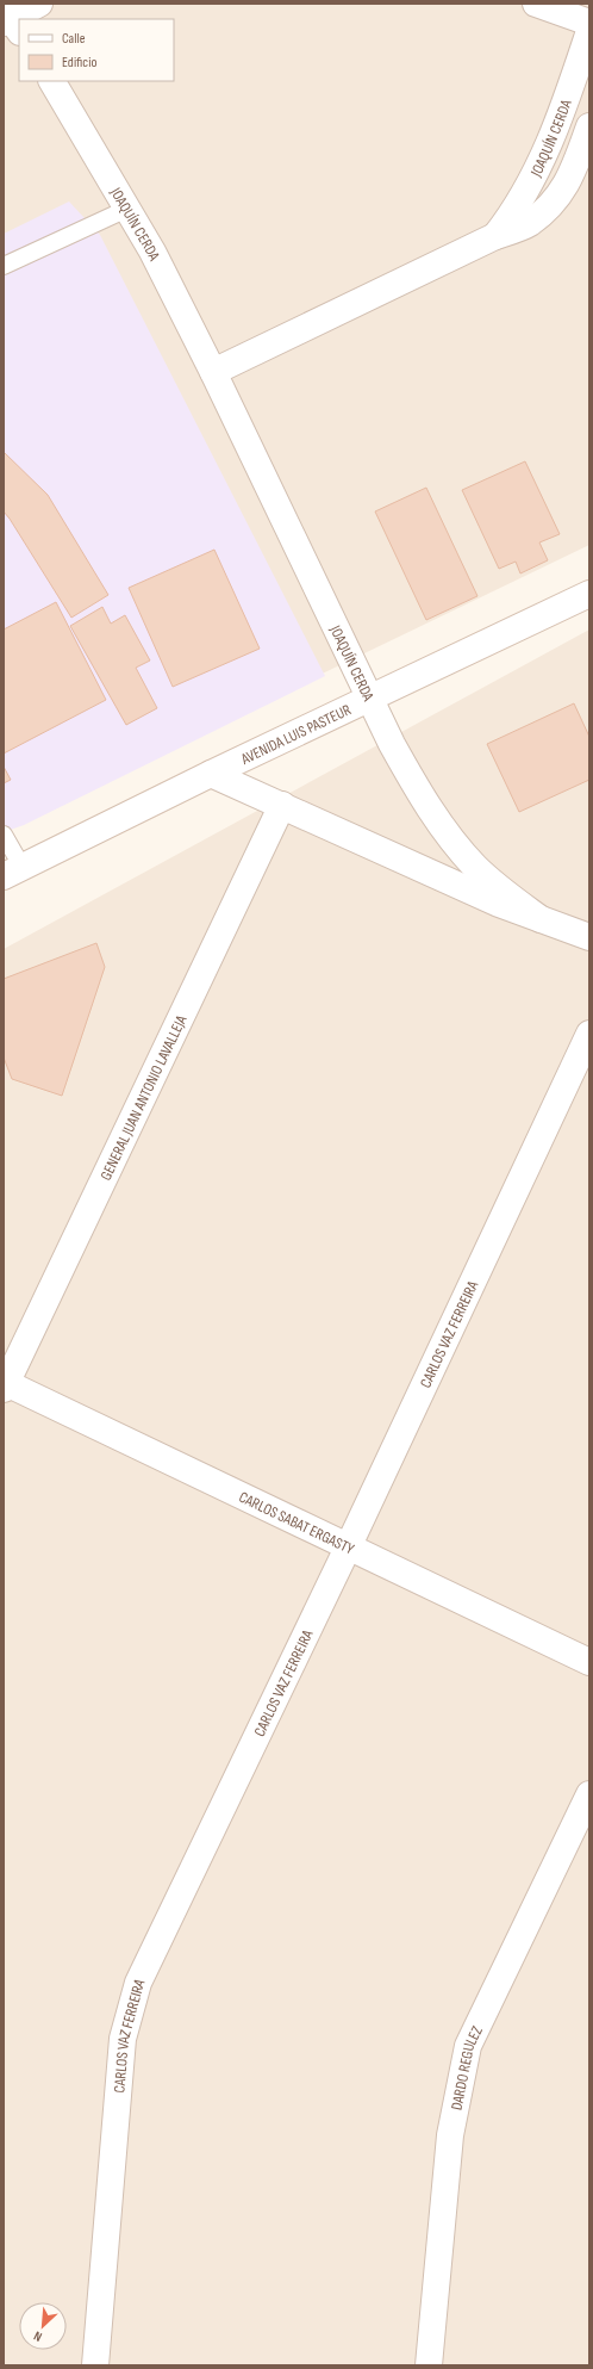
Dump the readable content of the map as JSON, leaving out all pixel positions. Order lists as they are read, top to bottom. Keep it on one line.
{"streets":{"street":["JOAQUÍN CERDA","AVENIDA LUIS PASTEUR","GENERAL JUAN ANTONIO LAVALLEJA","CARLOS VAZ FERREIRA","CARLOS SABAT ERGASTY","DARDO REGULEZ"]},"crossings":[["JOAQUÍN CERDA","AVENIDA LUIS PASTEUR"],["JOAQUÍN CERDA","GENERAL JUAN ANTONIO LAVALLEJA"],["GENERAL JUAN ANTONIO LAVALLEJA","CARLOS SABAT ERGASTY"],["CARLOS VAZ FERREIRA","CARLOS SABAT ERGASTY"]],"legend":["Calle","Edificio"],"north":"bottom left"}
